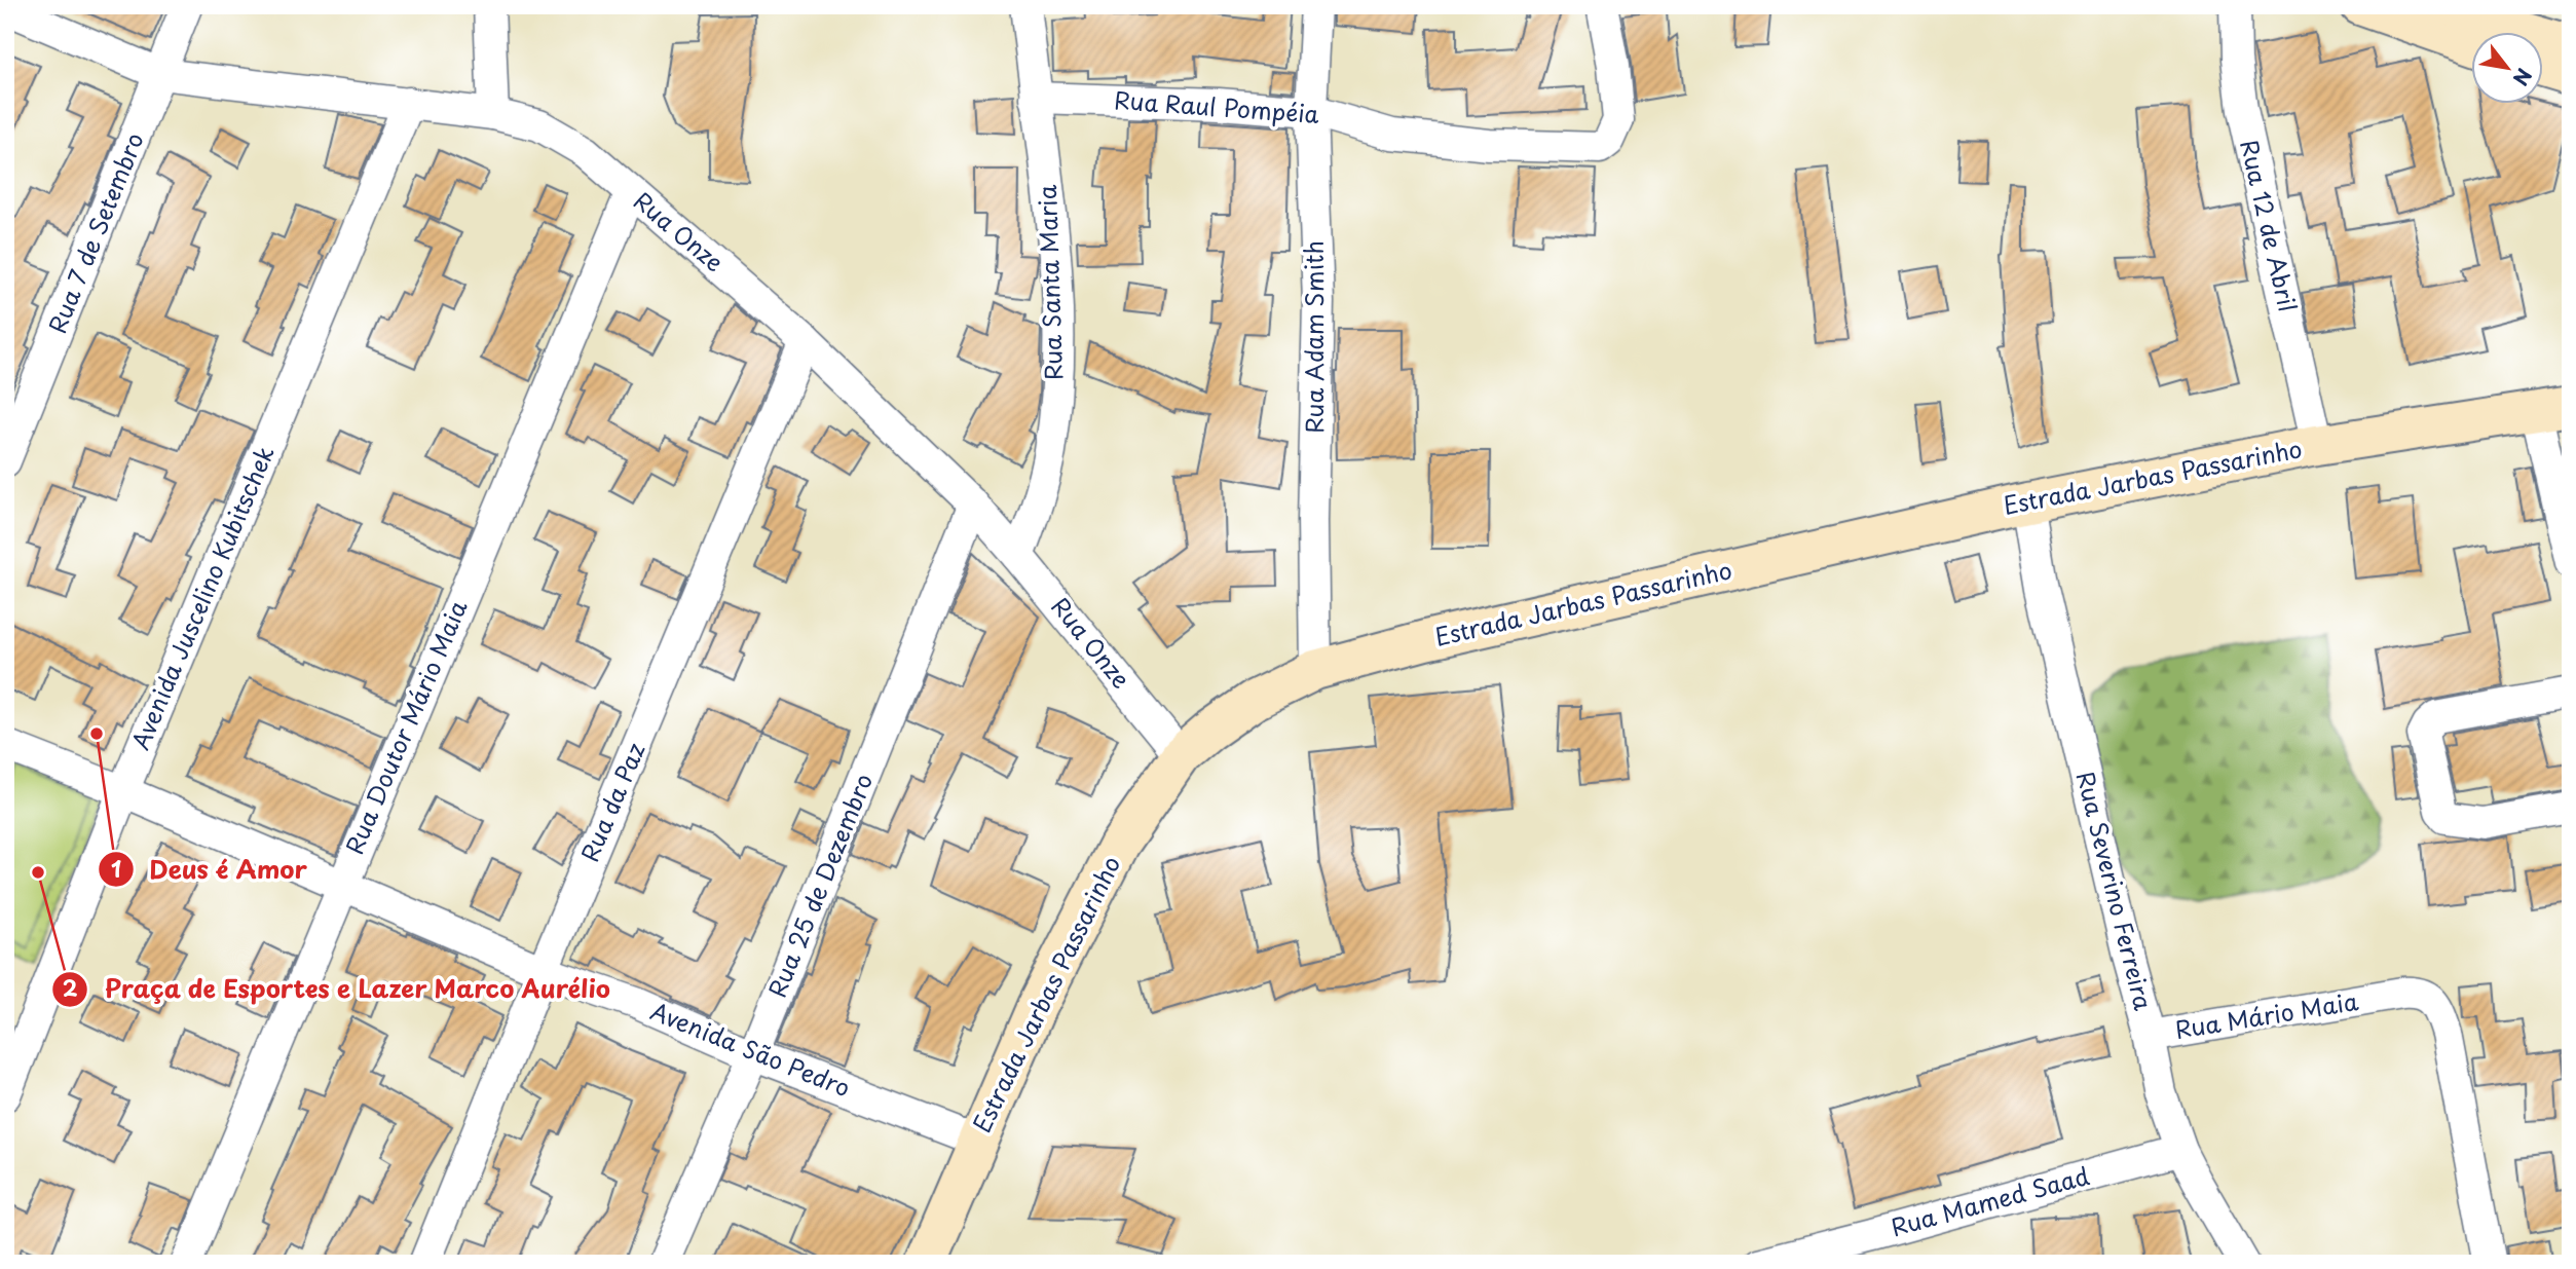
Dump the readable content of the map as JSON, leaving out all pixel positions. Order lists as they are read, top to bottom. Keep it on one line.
{"streets":{"street":["Rua Raul Pompéia","Rua 12 de Abril","Rua Onze","Rua 7 de Setembro","Rua Santa Maria","Rua Adam Smith","Estrada Jarbas Passarinho","Avenida Juscelino Kubitschek","Rua Doutor Mário Maia","Rua da Paz","Rua 25 de Dezembro","Rua Severino Ferreira","Rua Mário Maia","Avenida São Pedro","Rua Mamed Saad"]},"crossings":[["Rua Raul Pompéia","Rua Santa Maria"],["Rua Raul Pompéia","Rua Adam Smith"],["Rua 12 de Abril","Estrada Jarbas Passarinho"],["Rua Onze","Rua 7 de Setembro"],["Rua Onze","Rua Santa Maria"],["Rua Onze","Estrada Jarbas Passarinho"],["Rua Onze","Avenida Juscelino Kubitschek"],["Rua Onze","Rua Doutor Mário Maia"],["Rua Onze","Rua da Paz"],["Rua Onze","Rua 25 de Dezembro"],["Rua Adam Smith","Estrada Jarbas Passarinho"],["Estrada Jarbas Passarinho","Rua Severino Ferreira"],["Estrada Jarbas Passarinho","Avenida São Pedro"],["Avenida Juscelino Kubitschek","Avenida São Pedro"],["Rua Doutor Mário Maia","Avenida São Pedro"],["Rua da Paz","Avenida São Pedro"],["Rua 25 de Dezembro","Avenida São Pedro"],["Rua Severino Ferreira","Rua Mário Maia"],["Rua Severino Ferreira","Rua Mamed Saad"]],"places":["Deus é Amor","Praça de Esportes e Lazer Marco Aurélio"],"north":"bottom right"}
